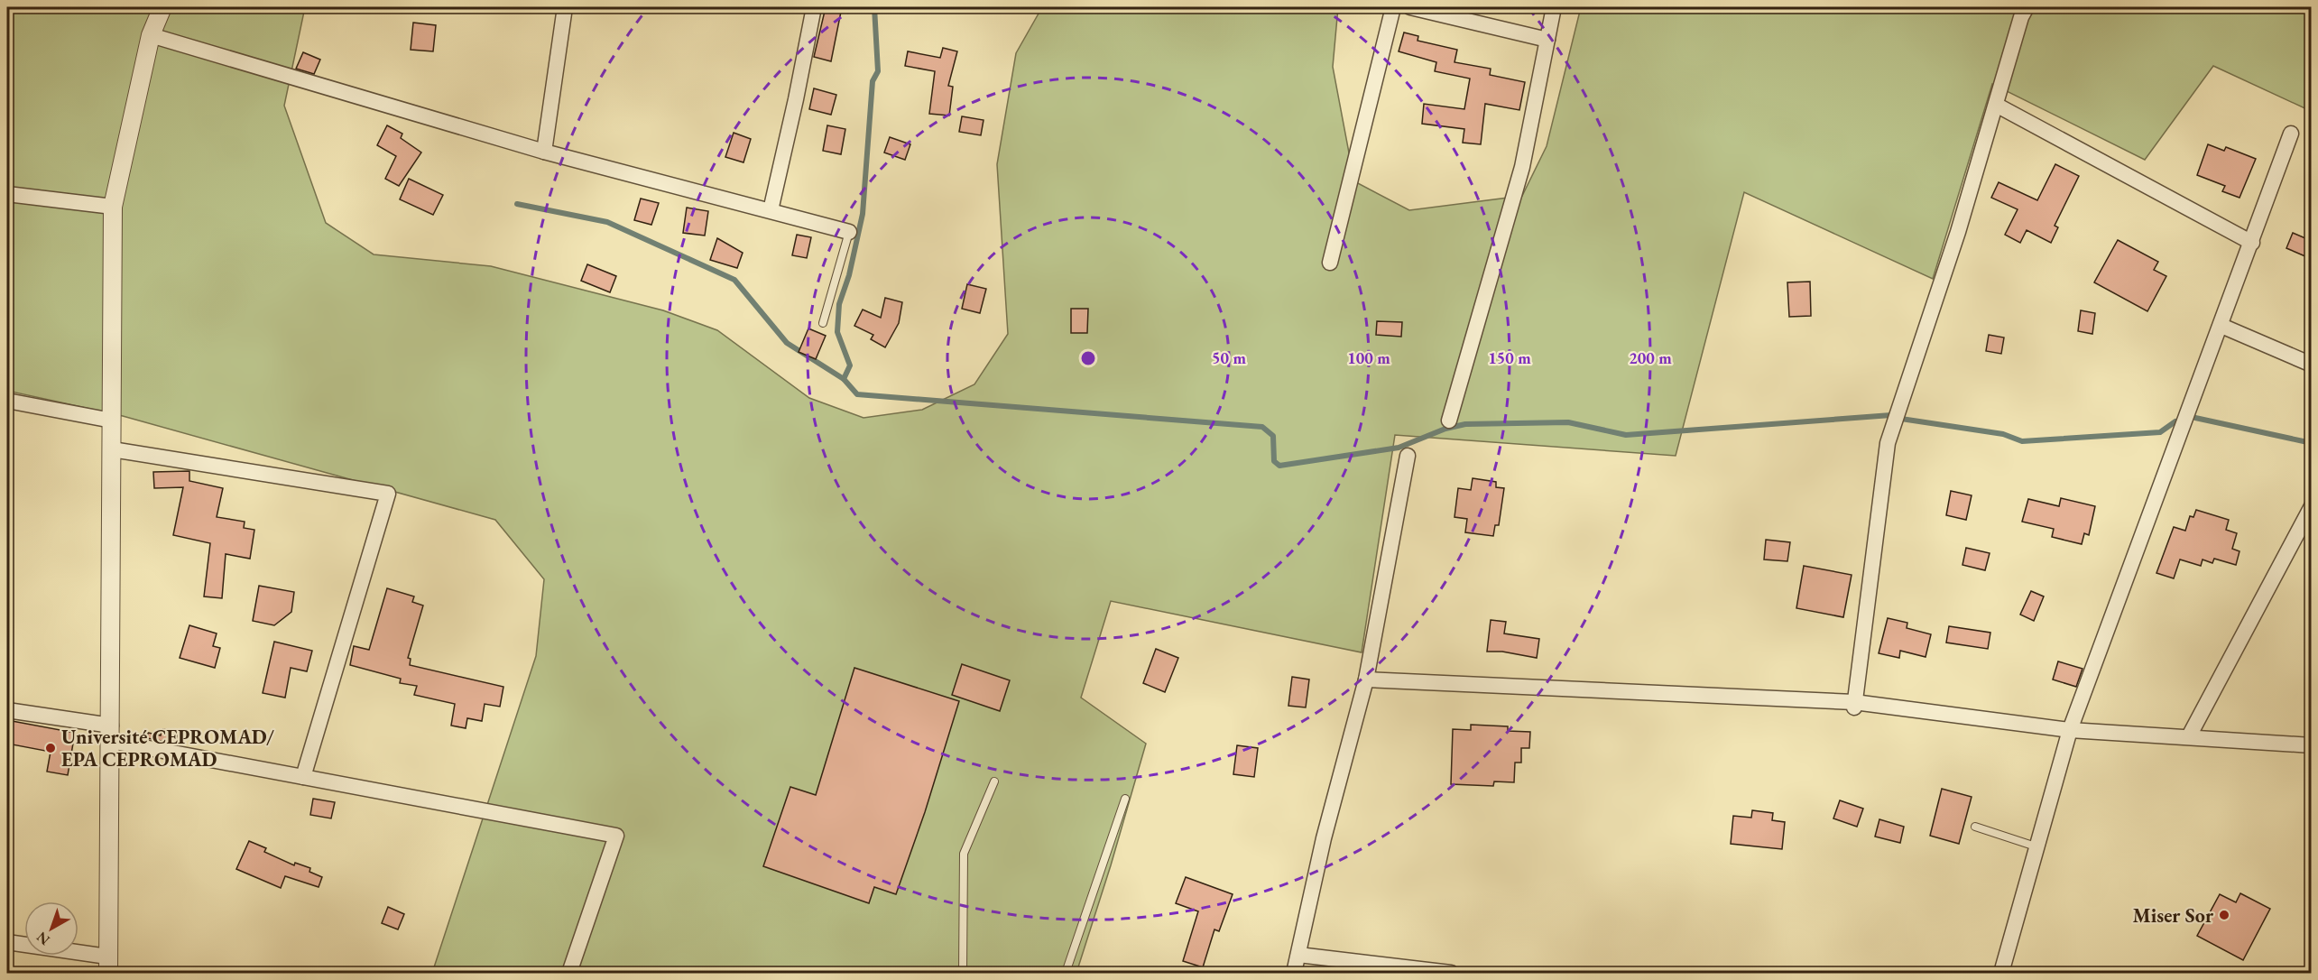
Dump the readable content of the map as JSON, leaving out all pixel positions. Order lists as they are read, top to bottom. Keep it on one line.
{"places":["Université CEPROMAD/ EPA CEPROMAD","Miser Sor"],"north":"bottom left","rings":["50 m","100 m","150 m","200 m"]}
